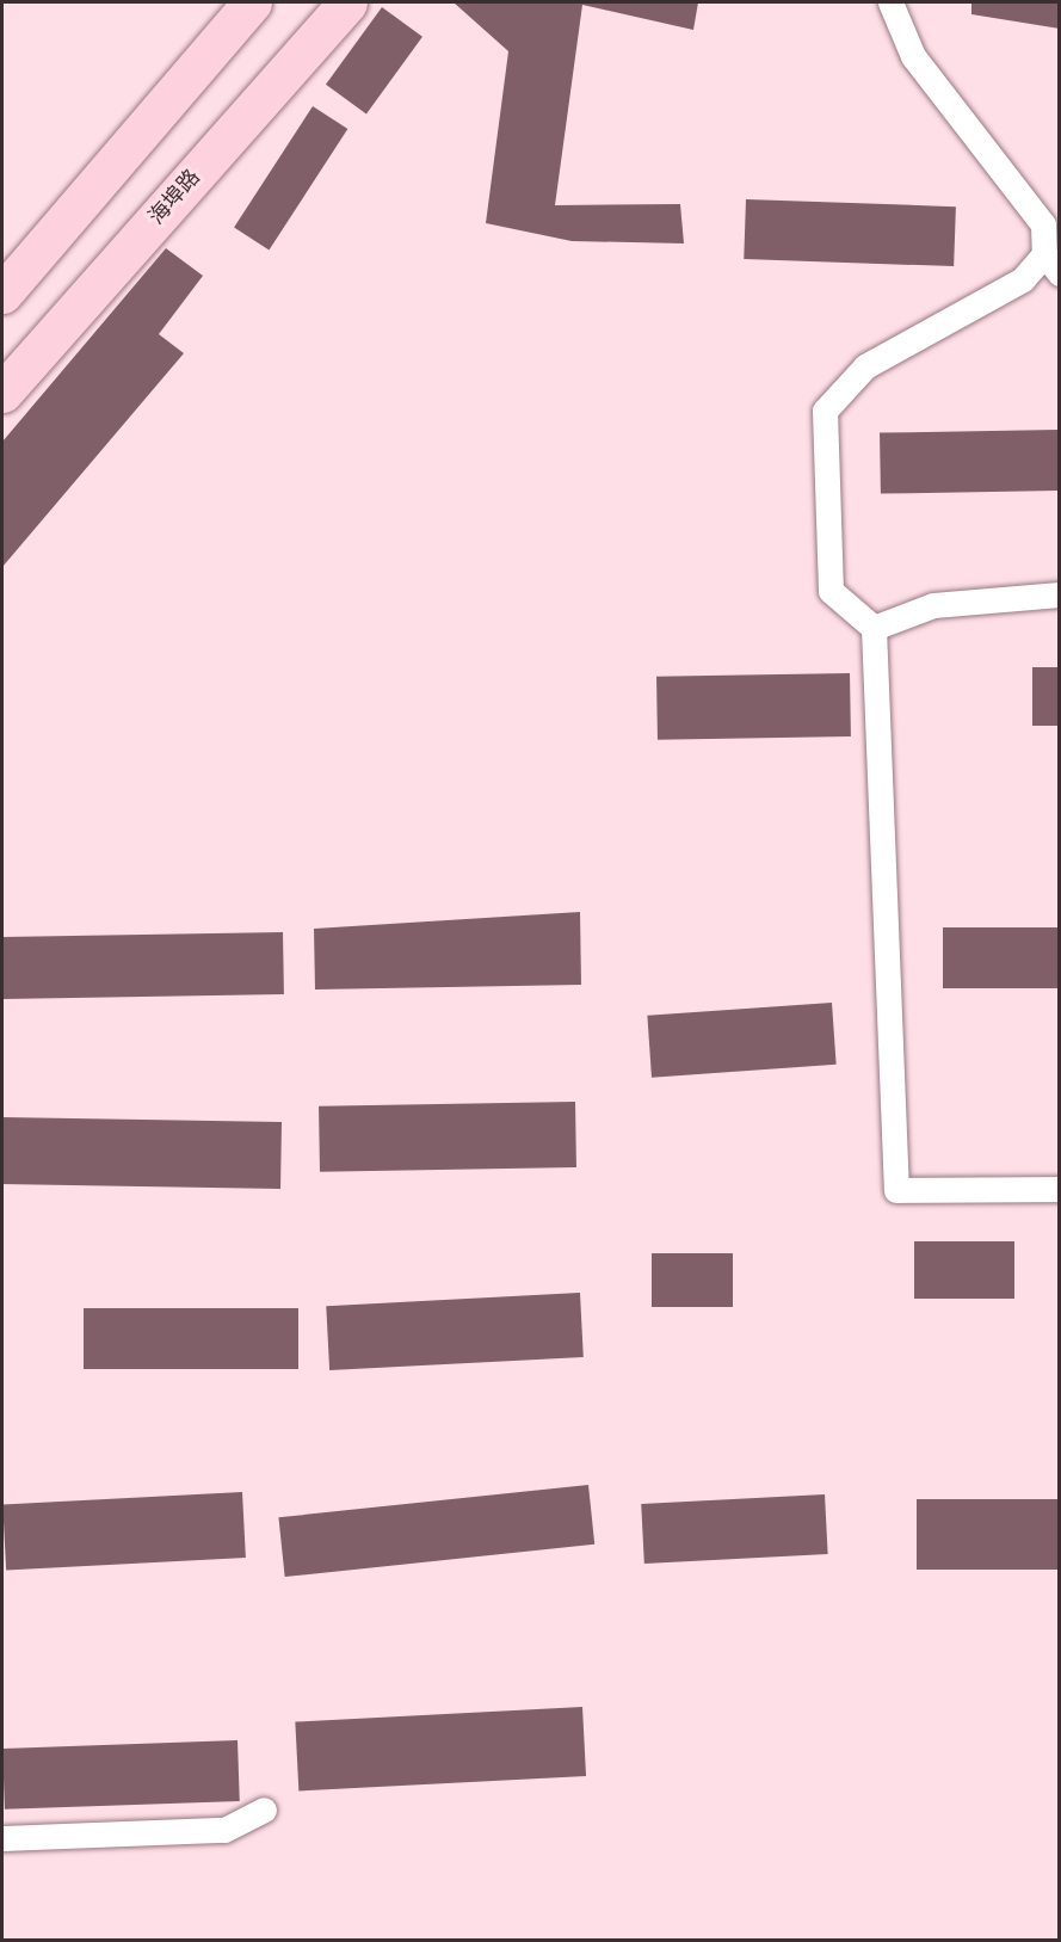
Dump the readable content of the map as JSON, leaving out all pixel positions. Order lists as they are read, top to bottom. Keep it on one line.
{"streets":{"main road":["海埠路"]}}
